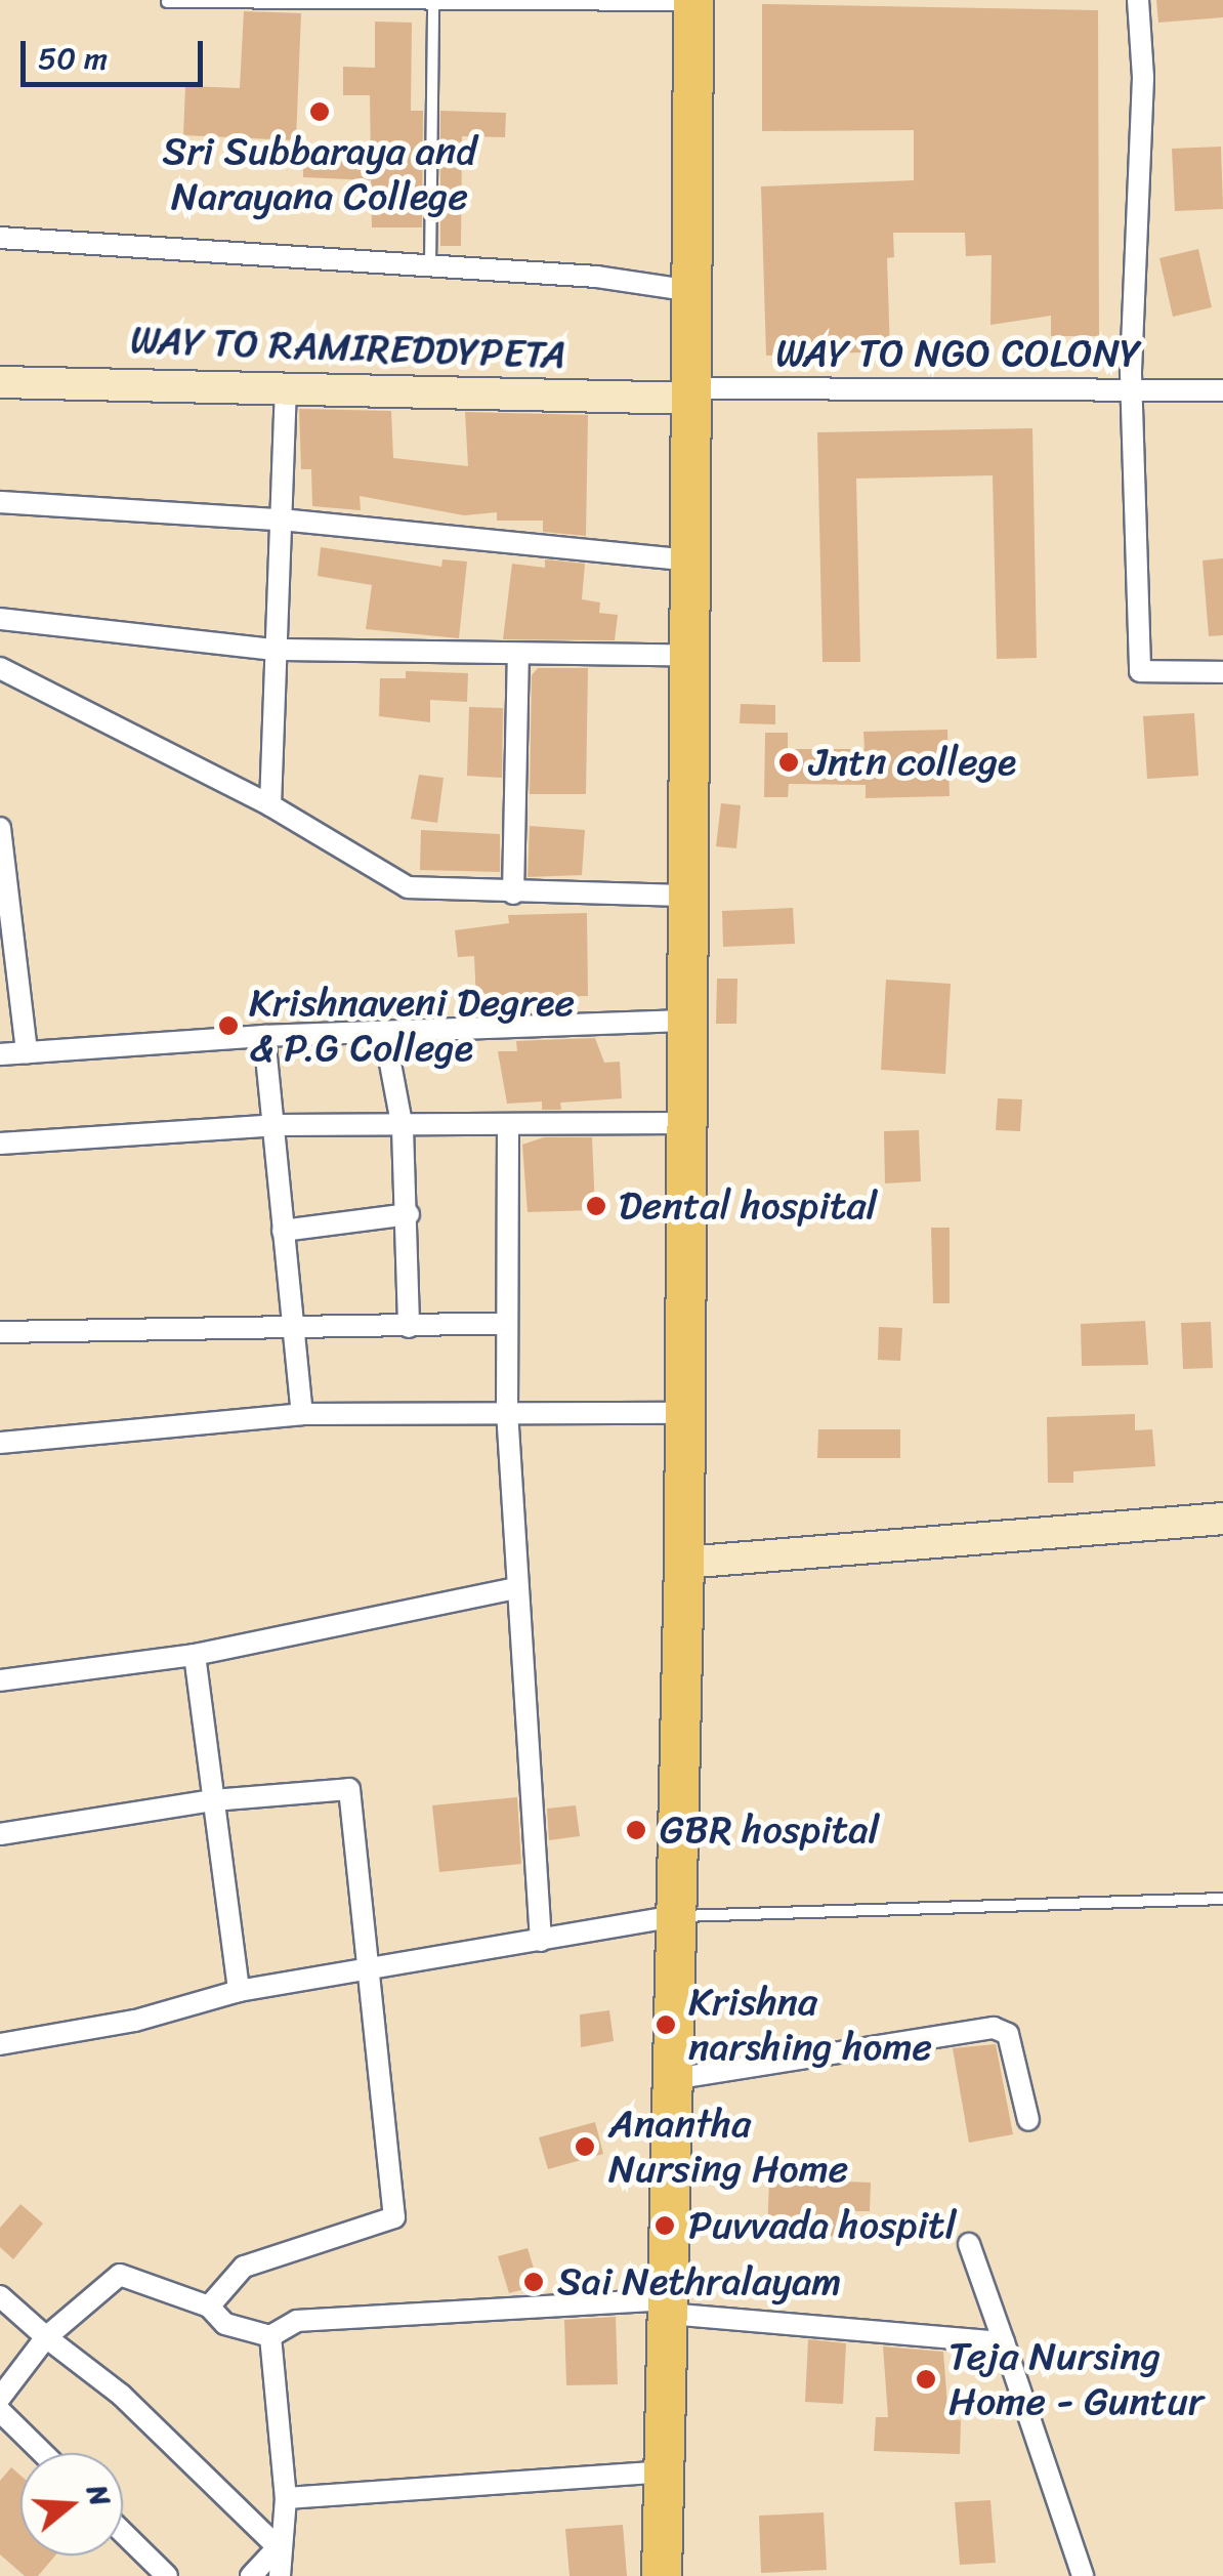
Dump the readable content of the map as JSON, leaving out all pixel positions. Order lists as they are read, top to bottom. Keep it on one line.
{"streets":{"street":["WAY TO RAMIREDDYPETA","WAY TO NGO COLONY"]},"crossings":[["WAY TO RAMIREDDYPETA","WAY TO NGO COLONY"]],"places":["Sri Subbaraya and Narayana College","Jntn college","Krishnaveni Degree & P.G College","Dental hospital","GBR hospital","Krishna narshing home","Anantha Nursing Home","Puvvada hospitl","Sai Nethralayam","Teja Nursing Home - Guntur"],"scale_bar":"50 m","north":"right"}
